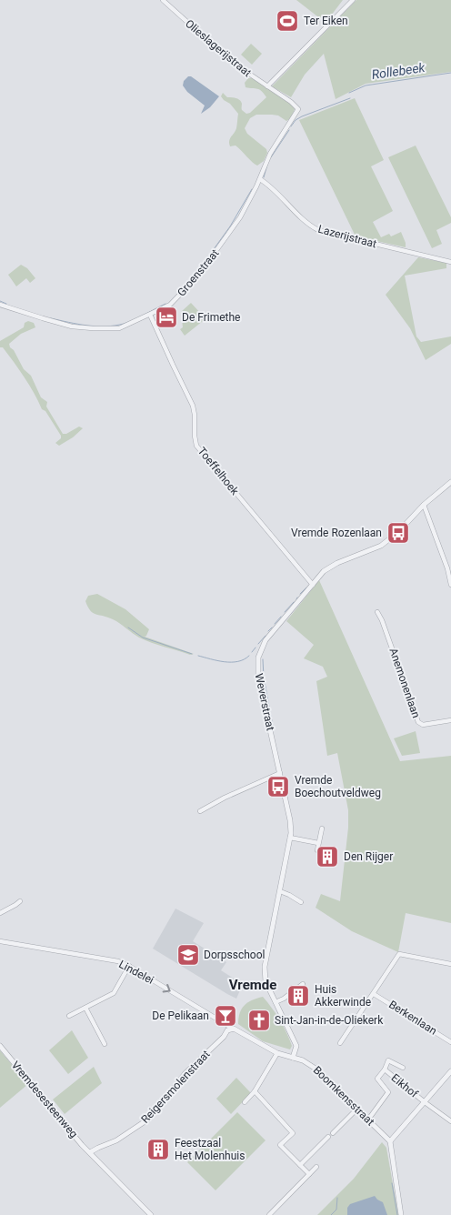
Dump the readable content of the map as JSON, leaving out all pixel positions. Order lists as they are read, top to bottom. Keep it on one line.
{"streets":{"street":["Olieslagerijstraat","Lazerijstraat","Groenstraat","Toeffelhoek","Anemonenlaan","Weverstraat","Lindelei","Berkenlaan","Eikhof","Reigersmolenstraat","Boomkensstraat","Vremdesesteenweg"]},"crossings":[["Olieslagerijstraat","Groenstraat"],["Lazerijstraat","Groenstraat"],["Groenstraat","Toeffelhoek"],["Toeffelhoek","Weverstraat"],["Lindelei","Reigersmolenstraat"],["Lindelei","Boomkensstraat"],["Eikhof","Boomkensstraat"],["Reigersmolenstraat","Boomkensstraat"],["Reigersmolenstraat","Vremdesesteenweg"]],"one_way":["Lindelei"],"districts":["Vremde"],"water":["Rollebeek"],"places":{"sports":["Ter Eiken"],"hotel":["De Frimethe"],"bus stop":["Vremde Rozenlaan","Vremde Boechoutveldweg"],"building":["Den Rijger","Huis Akkerwinde","Feestzaal Het Molenhuis"],"school or university":["Dorpsschool"],"bar":["De Pelikaan"],"church":["Sint-Jan-in-de-Oliekerk"]}}
